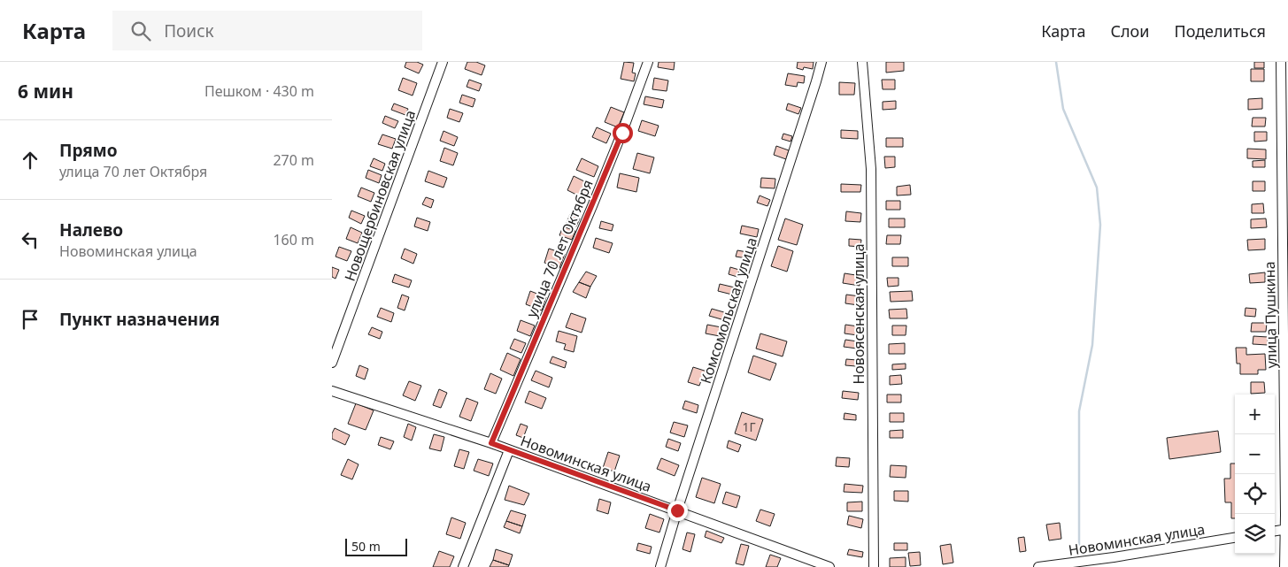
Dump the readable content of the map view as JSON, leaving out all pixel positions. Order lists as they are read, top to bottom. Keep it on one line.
{"streets":{"street":["Новощербиновская улица","улица 70 лет Октября","Комсомольская улица","Новоясенская улица","улица Пушкина","Новоминская улица"]},"crossings":[["улица 70 лет Октября","Новоминская улица"],["Комсомольская улица","Новоминская улица"]],"house_numbers":["1Г"],"scale_bar":"50 m","page":{"header":"Карта","search":"Поиск","nav":["Карта","Слои","Поделиться"],"heading":["6 мин","Пешком · 430 m"],"list":[["Прямо","улица 70 лет Октября","270 m"],["Налево","Новоминская улица","160 m"],"Пункт назначения"],"map_buttons":["+","−"],"scale":"50 m"}}
